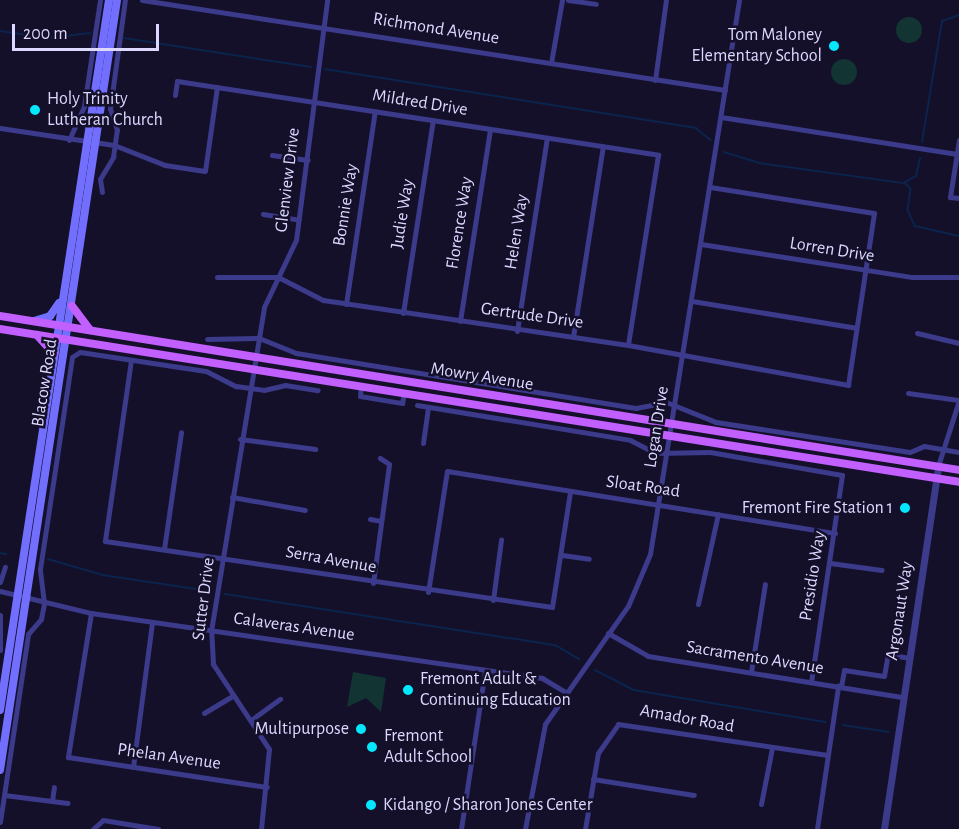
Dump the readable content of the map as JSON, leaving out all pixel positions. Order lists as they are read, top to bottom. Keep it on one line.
{"streets":{"main road":["Mowry Avenue","Blacow Road"],"street":["Richmond Avenue","Mildred Drive","Glenview Drive","Bonnie Way","Judie Way","Florence Way","Helen Way","Lorren Drive","Gertrude Drive","Logan Drive","Sloat Road","Serra Avenue","Presidio Way","Sutter Drive","Argonaut Way","Calaveras Avenue","Sacramento Avenue","Amador Road","Phelan Avenue"]},"crossings":[["Richmond Avenue","Glenview Drive"],["Richmond Avenue","Logan Drive"],["Mildred Drive","Glenview Drive"],["Mildred Drive","Bonnie Way"],["Mildred Drive","Judie Way"],["Mildred Drive","Florence Way"],["Mildred Drive","Helen Way"],["Mildred Drive","Gertrude Drive"],["Glenview Drive","Gertrude Drive"],["Glenview Drive","Mowry Avenue"],["Glenview Drive","Sutter Drive"],["Bonnie Way","Gertrude Drive"],["Judie Way","Gertrude Drive"],["Florence Way","Gertrude Drive"],["Helen Way","Gertrude Drive"],["Lorren Drive","Logan Drive"],["Gertrude Drive","Logan Drive"],["Mowry Avenue","Blacow Road"],["Mowry Avenue","Logan Drive"],["Mowry Avenue","Presidio Way"],["Mowry Avenue","Sutter Drive"],["Mowry Avenue","Argonaut Way"],["Blacow Road","Serra Avenue"],["Blacow Road","Calaveras Avenue"],["Logan Drive","Sloat Road"],["Logan Drive","Calaveras Avenue"],["Logan Drive","Sacramento Avenue"],["Sloat Road","Serra Avenue"],["Sloat Road","Presidio Way"],["Serra Avenue","Sutter Drive"],["Presidio Way","Sacramento Avenue"],["Sutter Drive","Calaveras Avenue"],["Sutter Drive","Phelan Avenue"],["Argonaut Way","Sacramento Avenue"],["Calaveras Avenue","Phelan Avenue"]],"places":["Tom Maloney Elementary School","Holy Trinity Lutheran Church","Fremont Fire Station 1","Fremont Adult & Continuing Education","Multipurpose","Fremont Adult School","Kidango / Sharon Jones Center"],"scale_bar":"200 m"}
